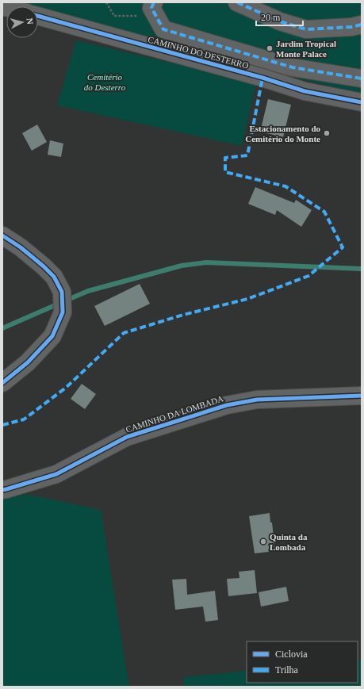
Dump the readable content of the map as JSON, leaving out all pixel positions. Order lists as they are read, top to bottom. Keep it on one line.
{"streets":{"street":["CAMINHO DO DESTERRO","CAMINHO DA LOMBADA"]},"parks":["Cemitério do Desterro"],"places":["Jardim Tropical Monte Palace","Estacionamento do Cemitério do Monte","Quinta da Lombada"],"legend":["Ciclovia","Trilha"],"scale_bar":"20 m","north":"right"}
